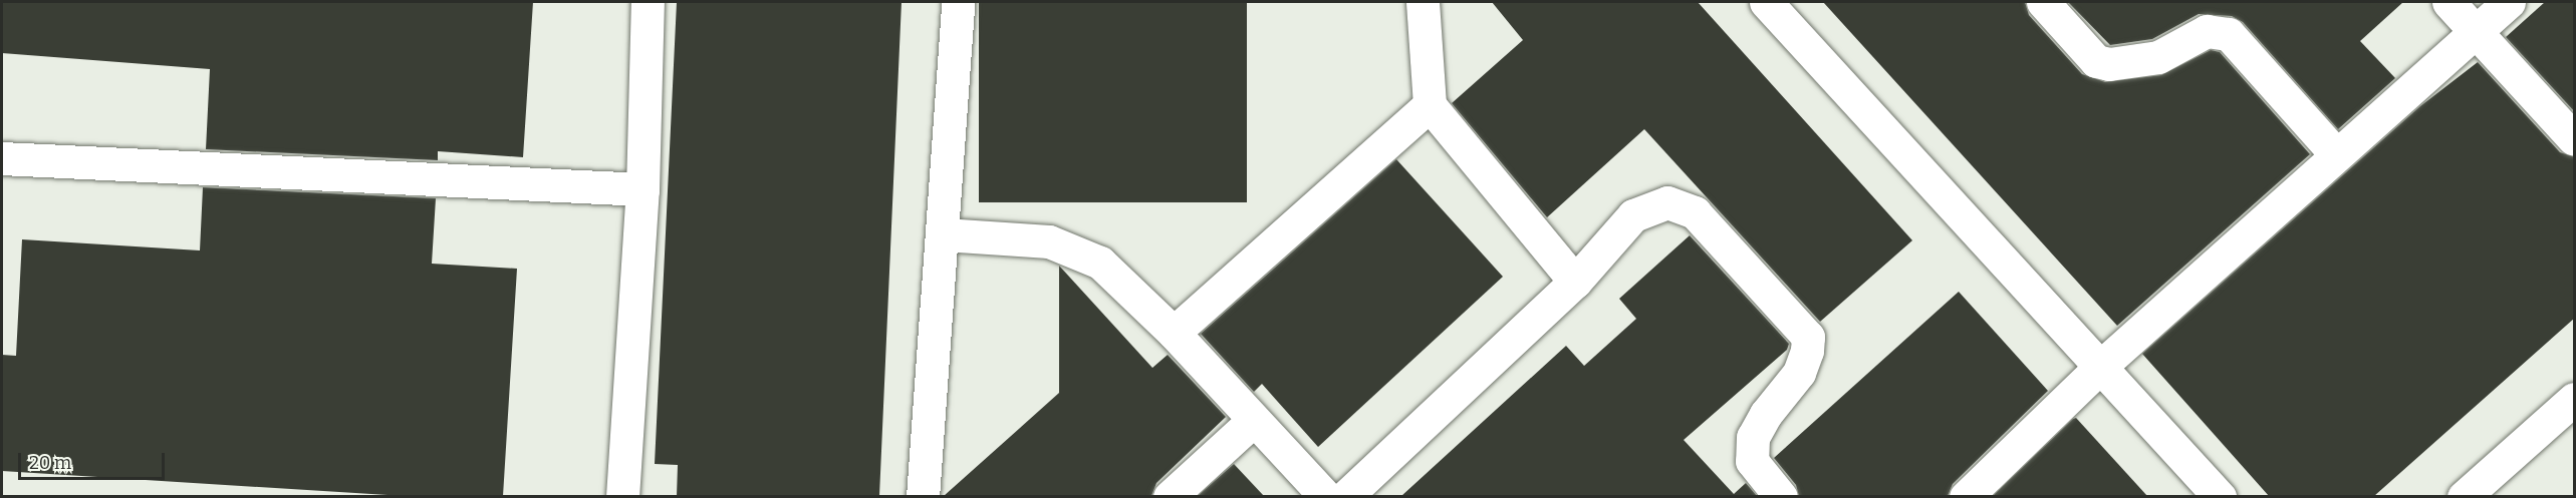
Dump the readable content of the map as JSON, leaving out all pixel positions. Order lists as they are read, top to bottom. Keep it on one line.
{"scale_bar":"20 m"}
